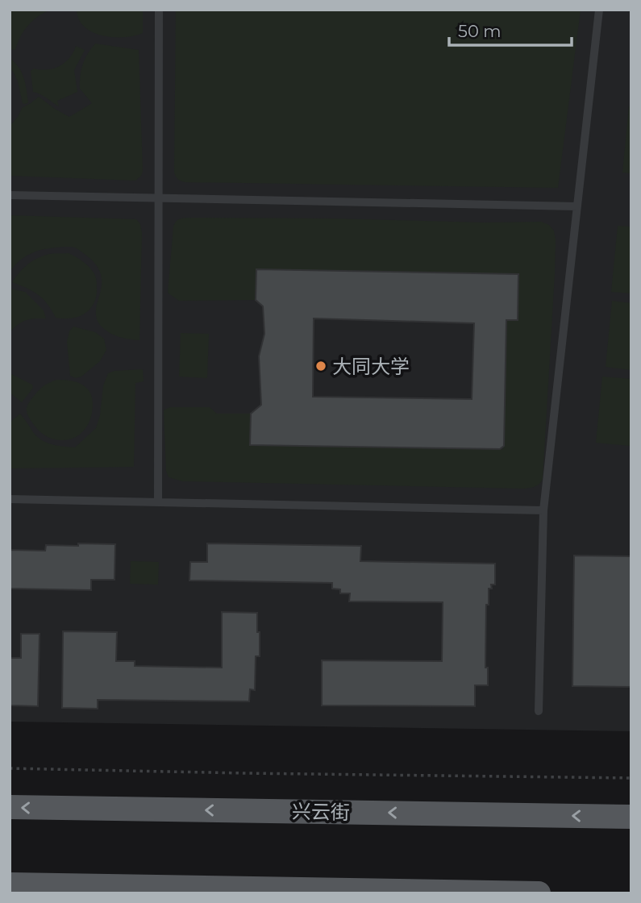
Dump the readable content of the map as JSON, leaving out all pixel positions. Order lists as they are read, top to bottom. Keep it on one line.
{"streets":{"main road":["兴云街"]},"places":["大同大学"],"scale_bar":"50 m"}
